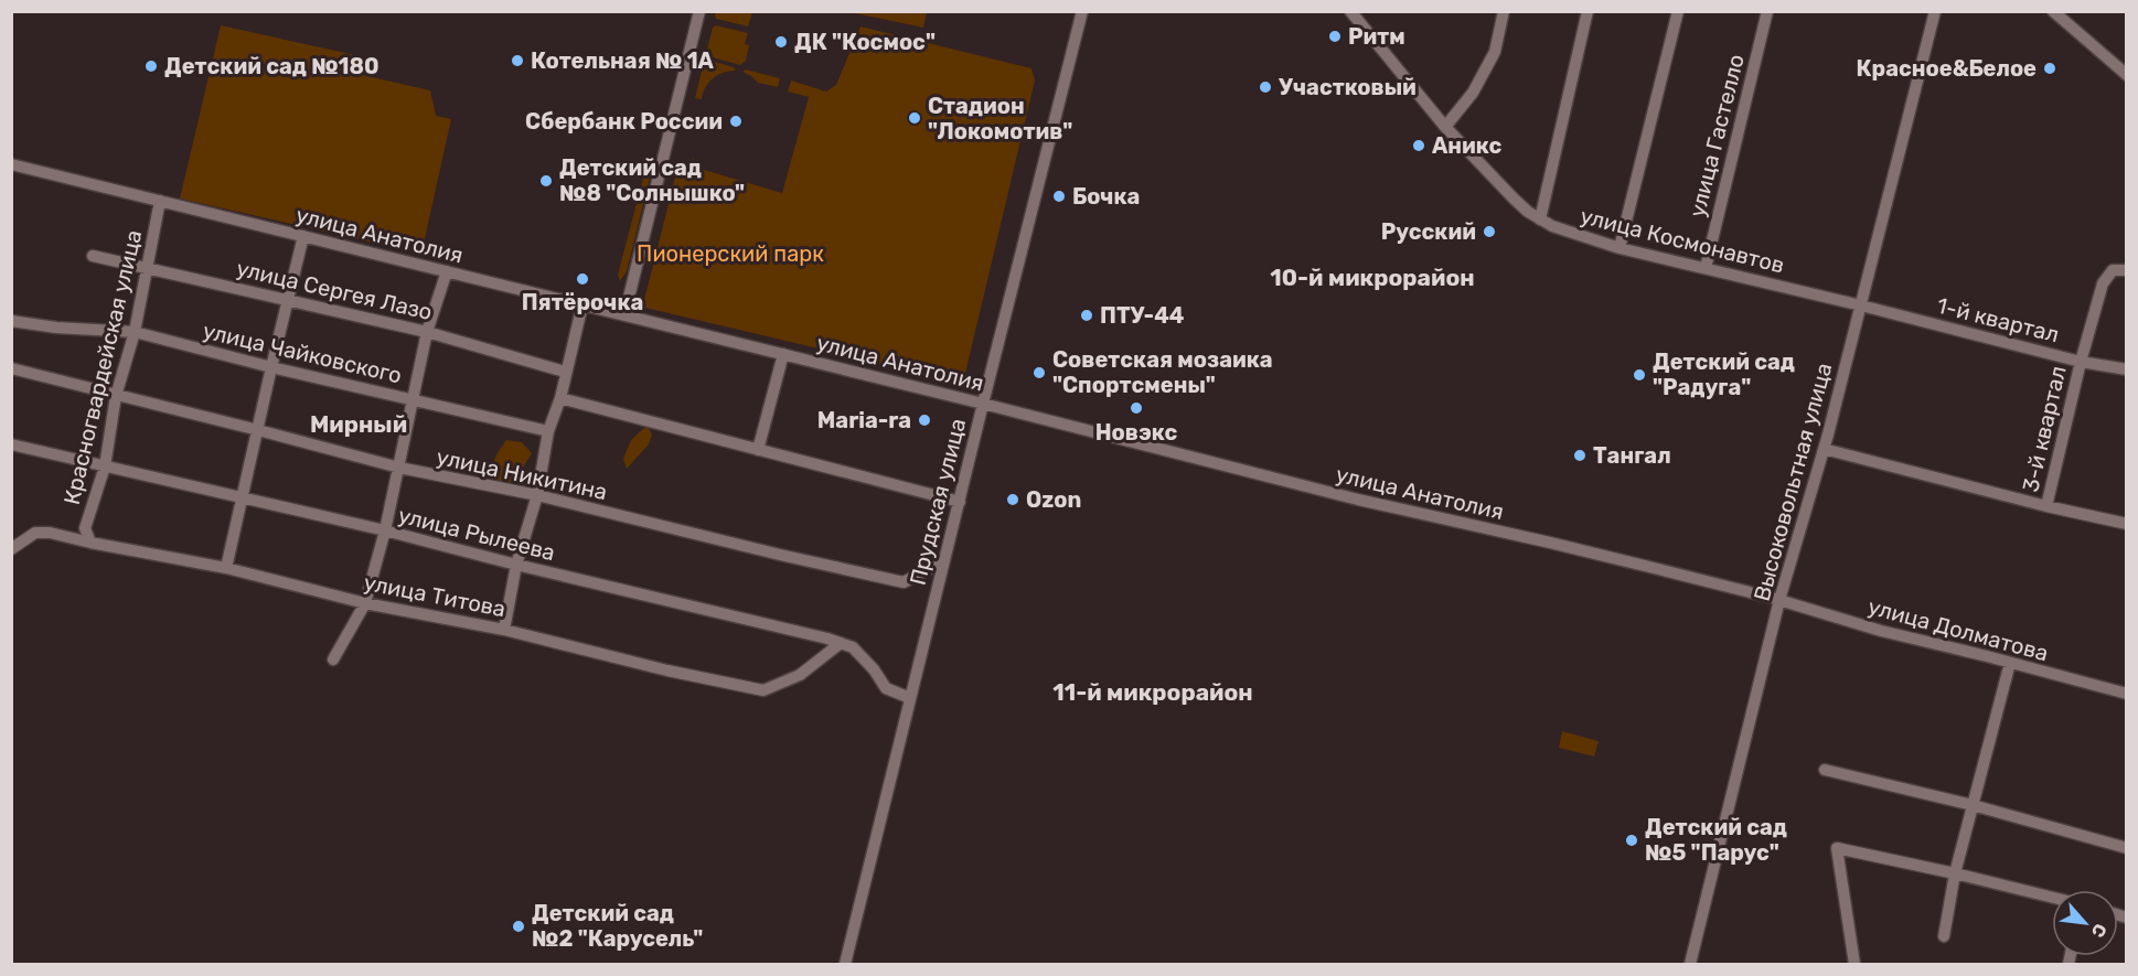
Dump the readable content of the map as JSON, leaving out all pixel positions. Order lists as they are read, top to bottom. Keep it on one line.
{"streets":{"street":["улица Гастелло","улица Анатолия","улица Космонавтов","улица Сергея Лазо","1-й квартал","улица Чайковского","Красногвардейская улица","3-й квартал","улица Никитина","Высоковольтная улица","Прудская улица","улица Рылеева","улица Титова","улица Долматова"]},"crossings":[["улица Гастелло","улица Космонавтов"],["улица Анатолия","Красногвардейская улица"],["улица Анатолия","Высоковольтная улица"],["улица Анатолия","Прудская улица"],["улица Анатолия","улица Долматова"],["улица Космонавтов","1-й квартал"],["улица Космонавтов","Высоковольтная улица"],["улица Сергея Лазо","Красногвардейская улица"],["1-й квартал","3-й квартал"],["1-й квартал","Высоковольтная улица"],["улица Чайковского","Красногвардейская улица"],["Красногвардейская улица","улица Никитина"],["Красногвардейская улица","улица Рылеева"],["Красногвардейская улица","улица Титова"],["3-й квартал","Высоковольтная улица"],["улица Никитина","Прудская улица"],["Высоковольтная улица","улица Долматова"],["Прудская улица","улица Рылеева"],["улица Рылеева","улица Титова"]],"districts":["10-й микрорайон","Мирный","11-й микрорайон"],"parks":["Пионерский парк"],"places":["Ритм","ДК \"Космос\"","Котельная № 1А","Детский сад №180","Красное&Белое","Участковый","Стадион \"Локомотив\"","Сбербанк России","Аникс","Детский сад №8 \"Солнышко\"","Бочка","Русский","Пятёрочка","ПТУ-44","Советская мозаика \"Спортсмены\"","Детский сад \"Радуга\"","Новэкс","Maria-ra","Тангал","Ozon","Детский сад №5 \"Парус\"","Детский сад №2 \"Карусель\""],"north":"bottom right"}
